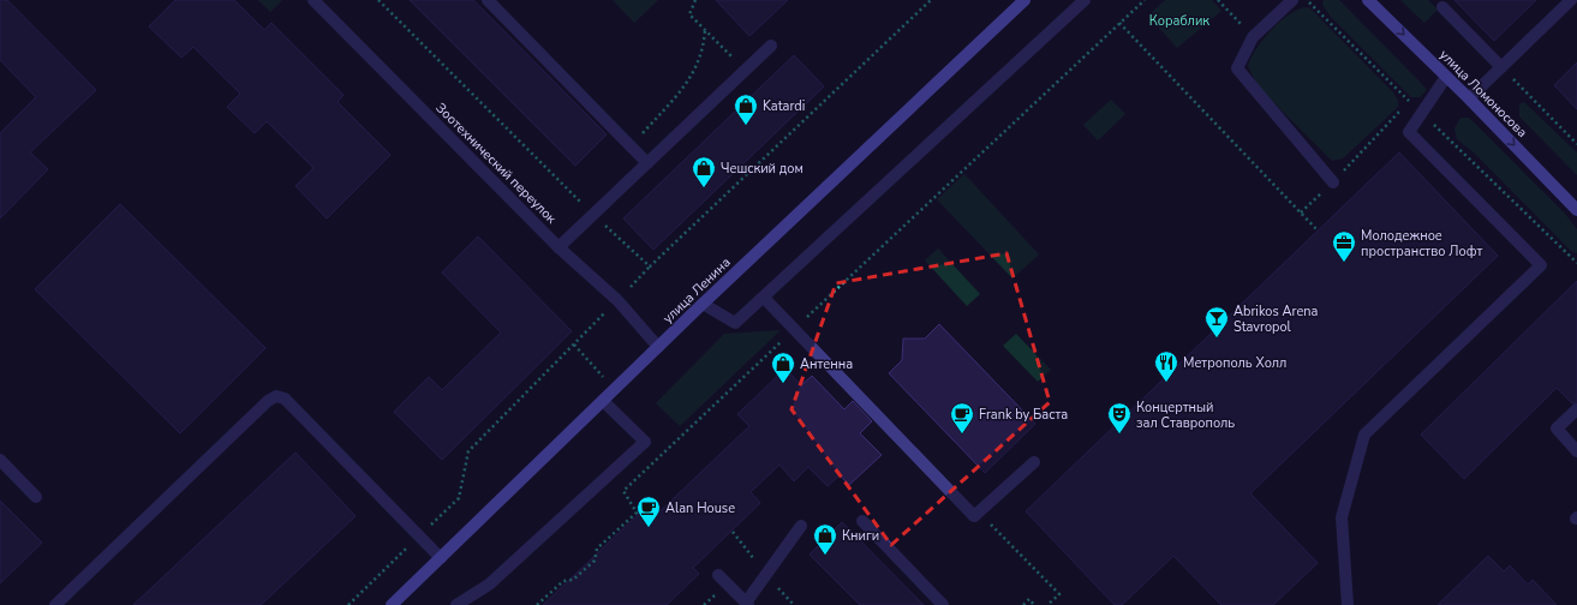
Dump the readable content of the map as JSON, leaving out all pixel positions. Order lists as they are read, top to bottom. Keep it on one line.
{"streets":{"main road":["улица Ломоносова","улица Ленина"],"street":["Зоотехнический переулок"]},"crossings":[["Зоотехнический переулок","улица Ленина"]],"one_way":["улица Ломоносова"],"parks":["Кораблик"],"places":{"shop":["Katardi","Чешский дом","Антенна","Книги"],"office":["Молодежное пространство Лофт"],"bar":["Abrikos Arena Stavropol"],"restaurant":["Метрополь Холл"],"cafe":["Frank by Баста","Alan House"],"theatre":["Концертный зал Ставрополь"]}}
